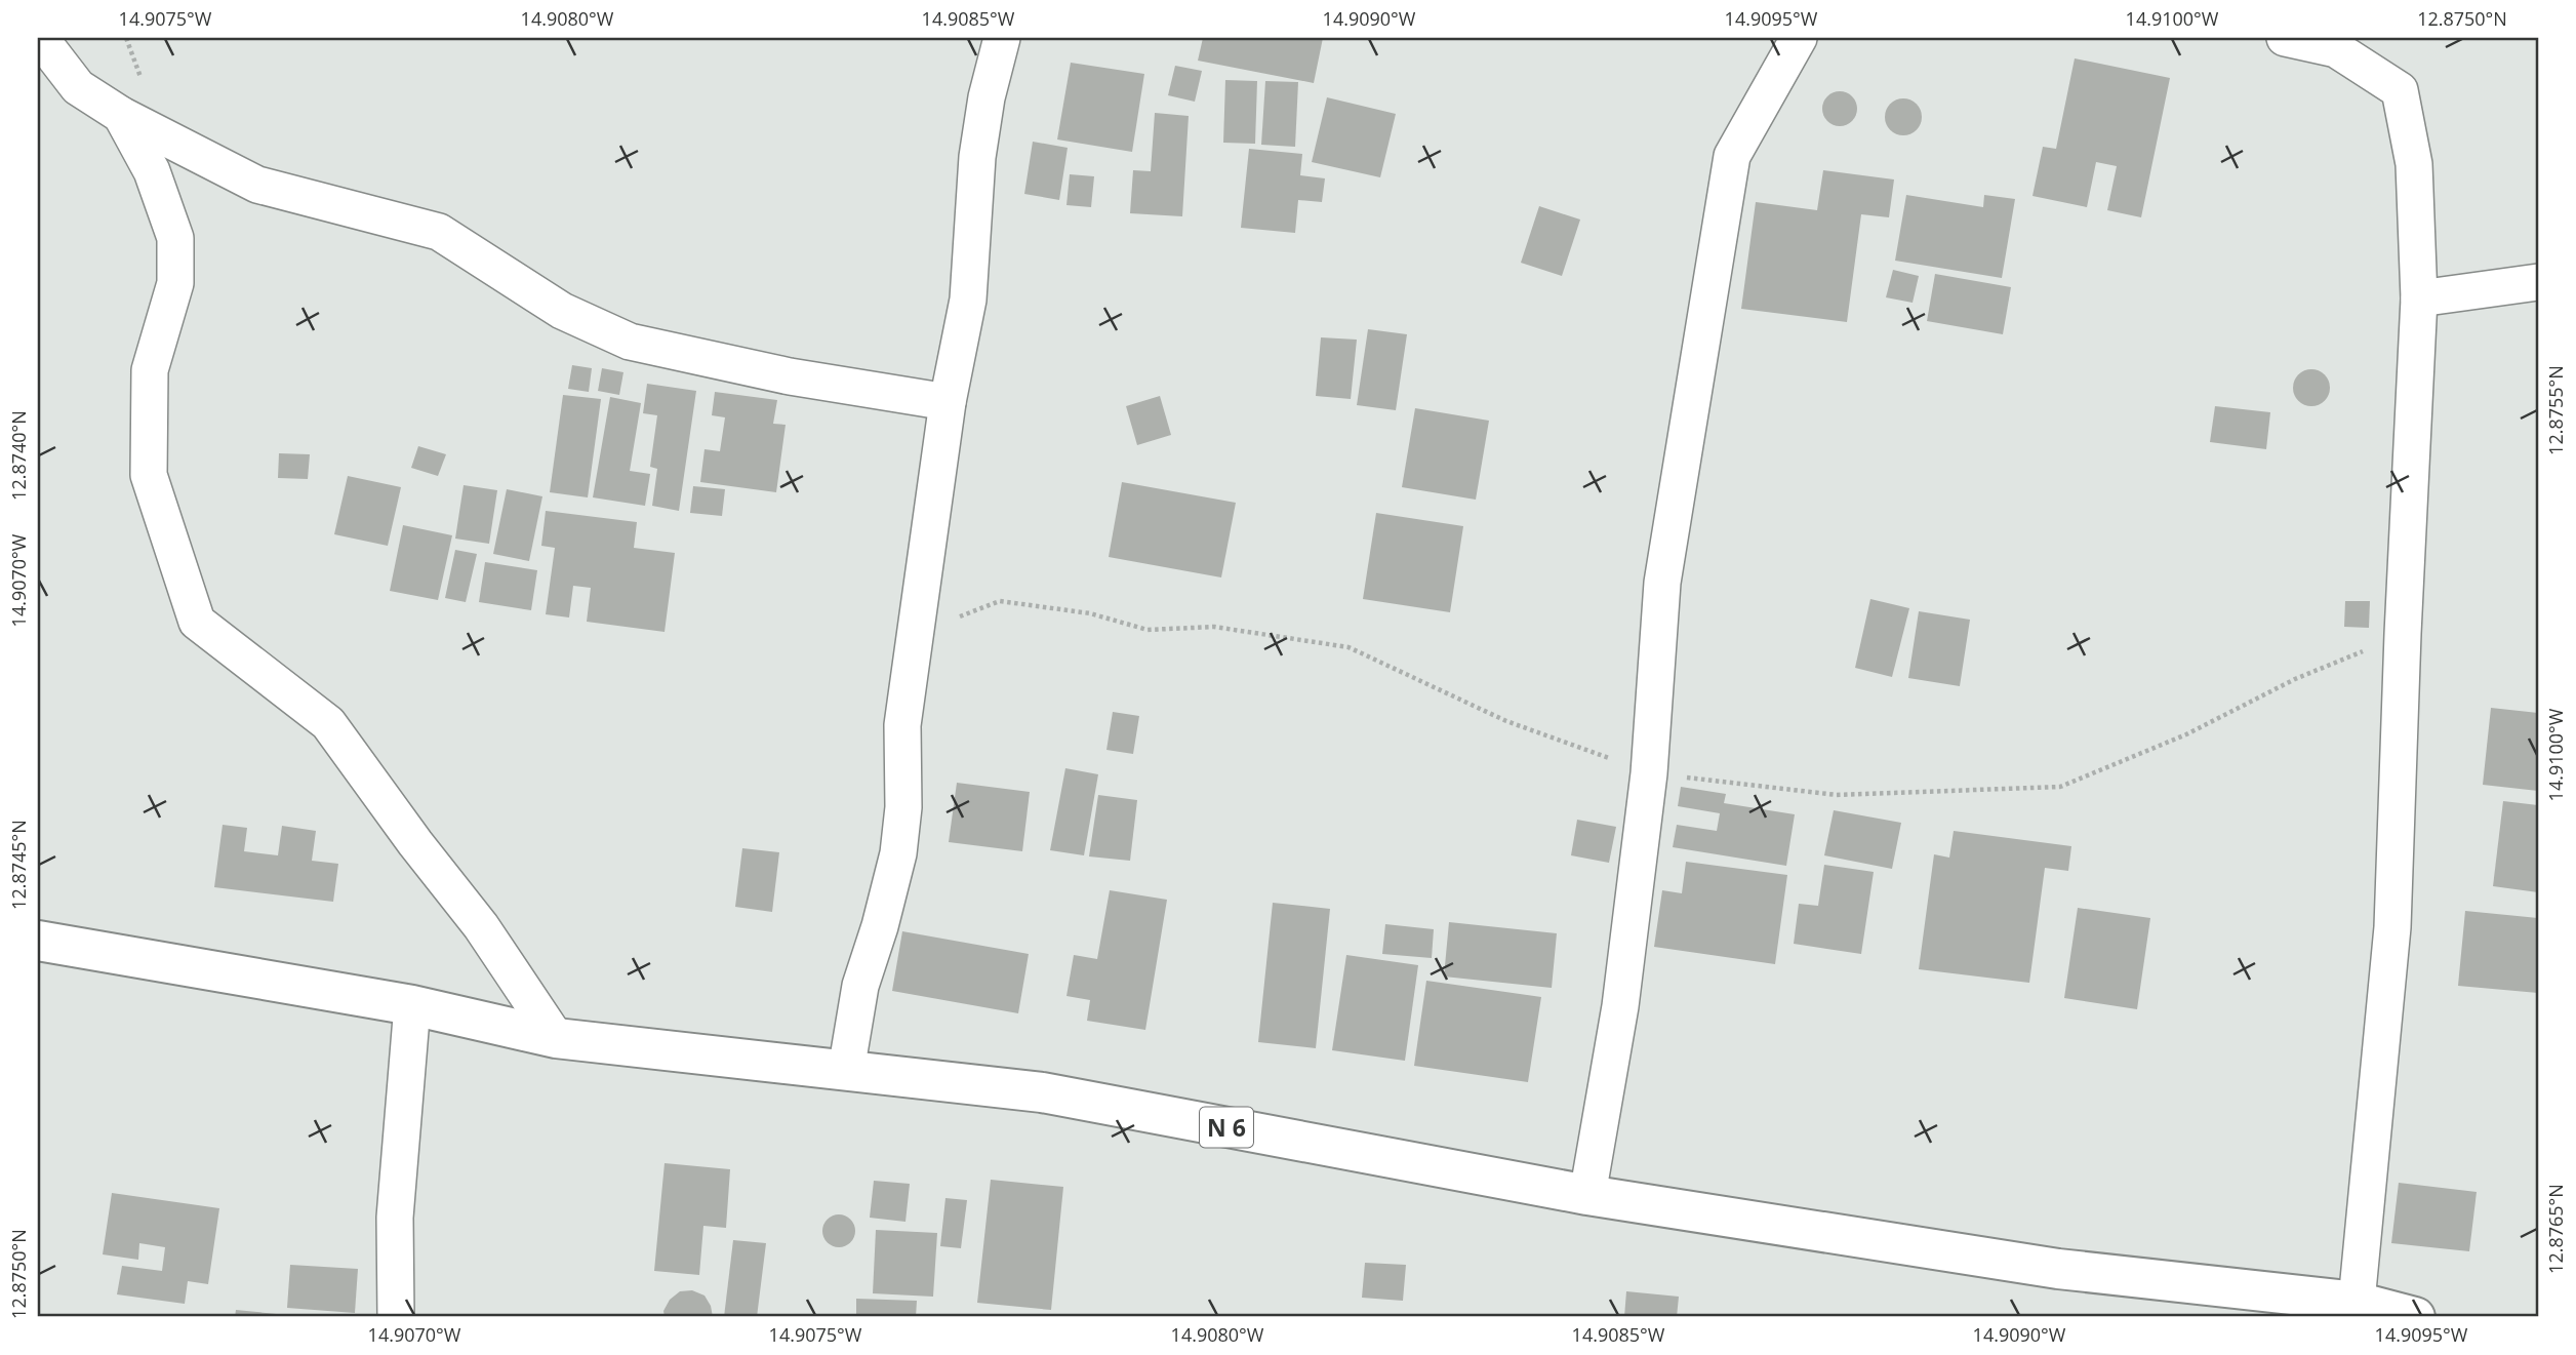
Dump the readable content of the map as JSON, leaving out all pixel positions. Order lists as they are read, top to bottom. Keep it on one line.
{"streets":{"main road":["N 6"]},"coordinates":["14.9075°W","14.9080°W","14.9085°W","14.9090°W","14.9095°W","14.9100°W","12.8750°N","12.8755°N","12.8740°N","14.9070°W","12.8745°N","12.8765°N"]}
